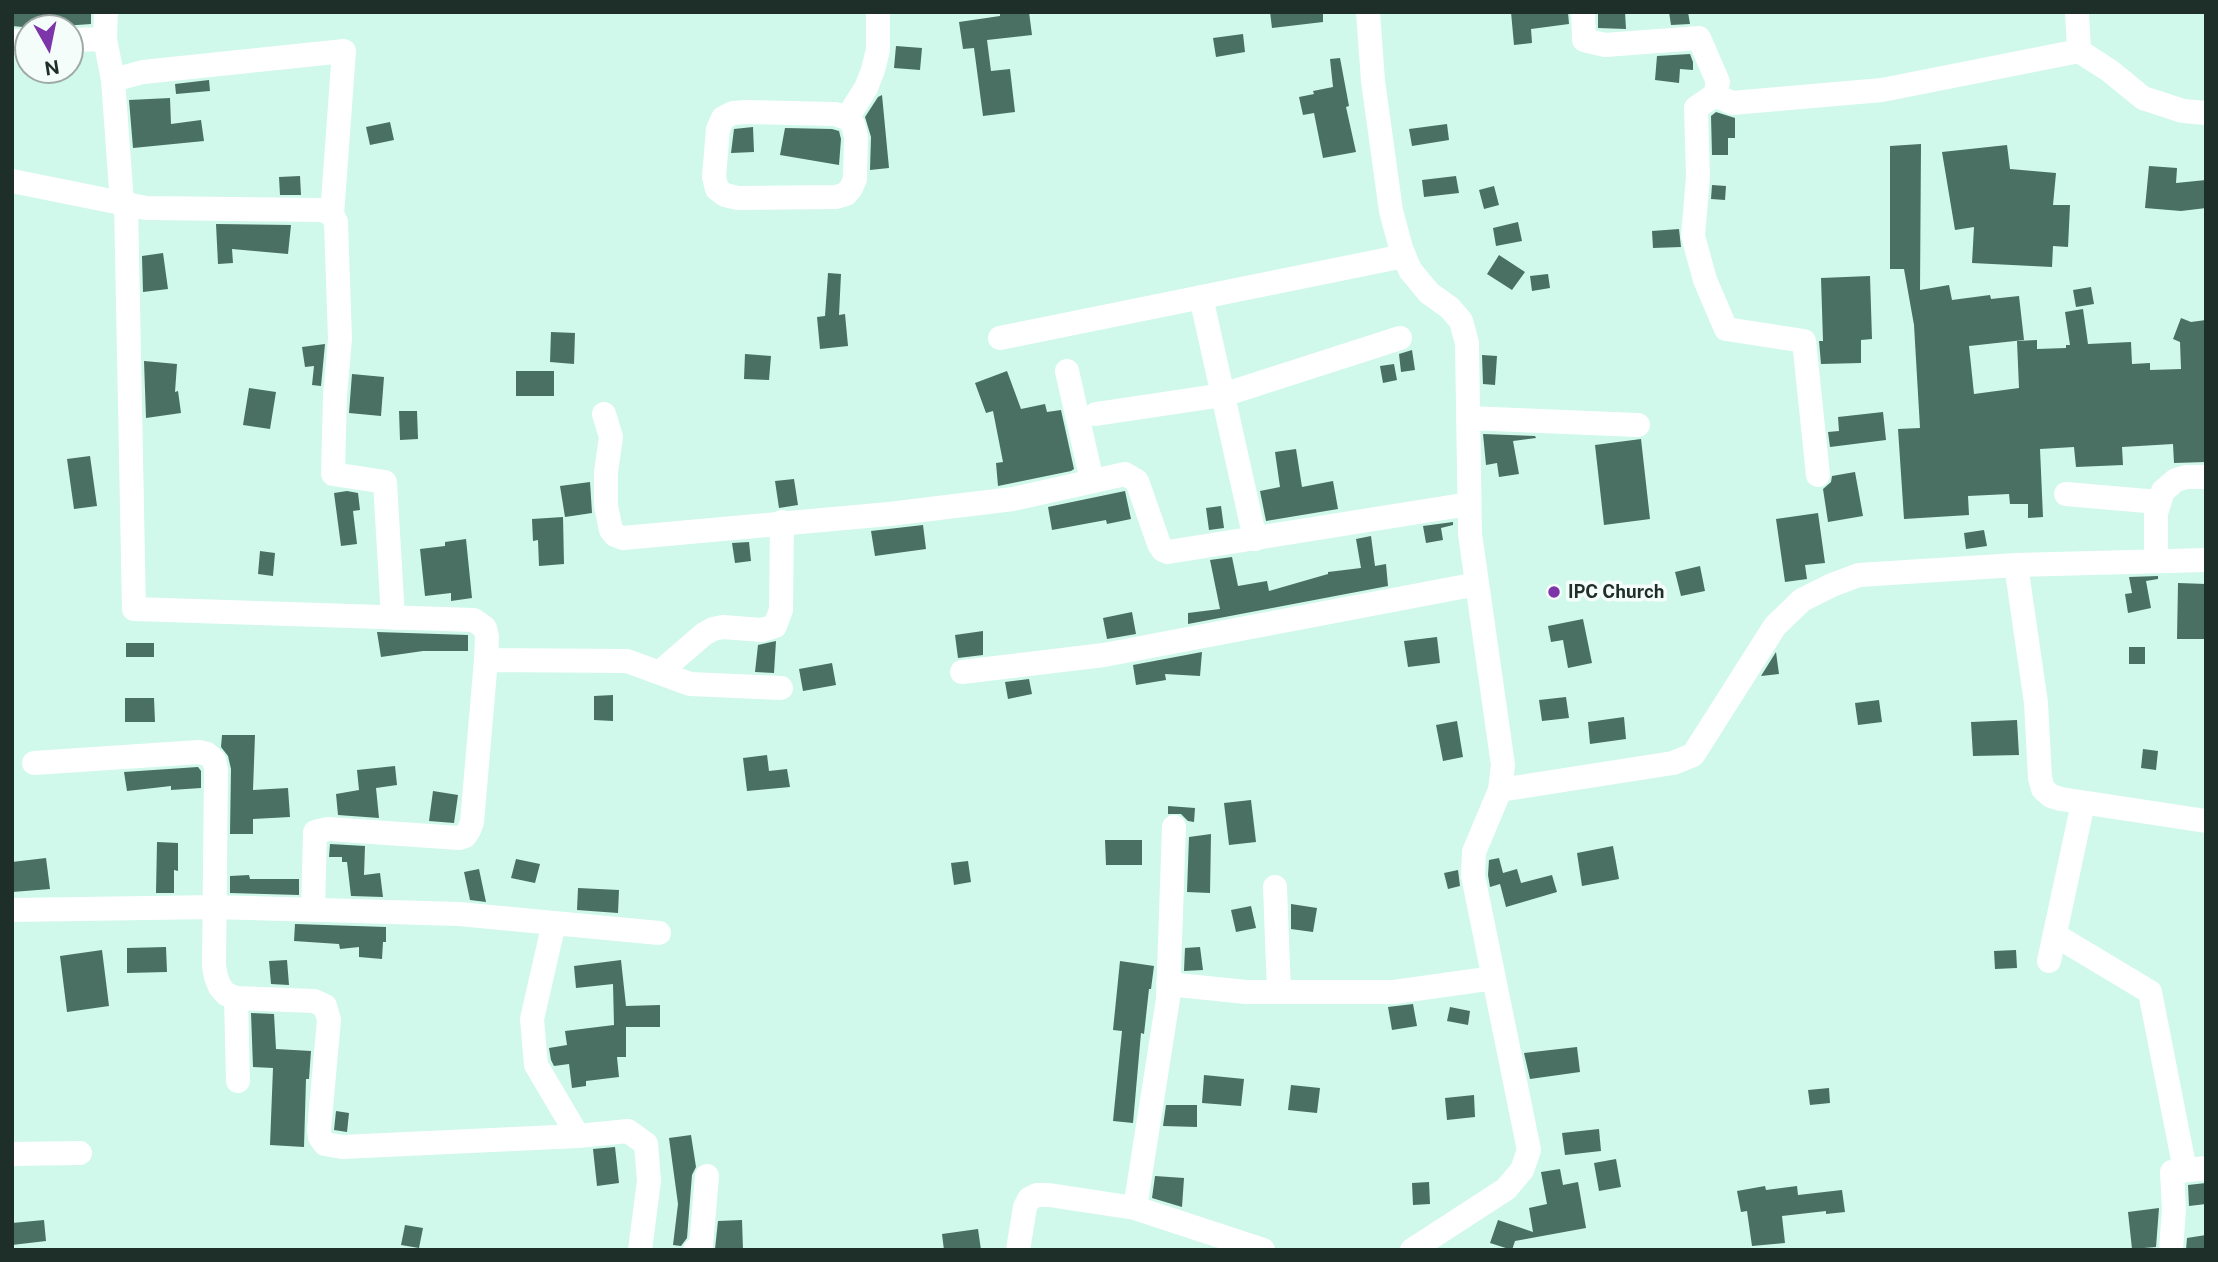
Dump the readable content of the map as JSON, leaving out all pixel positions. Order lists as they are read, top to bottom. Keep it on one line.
{"places":["IPC Church"],"north":"bottom"}
